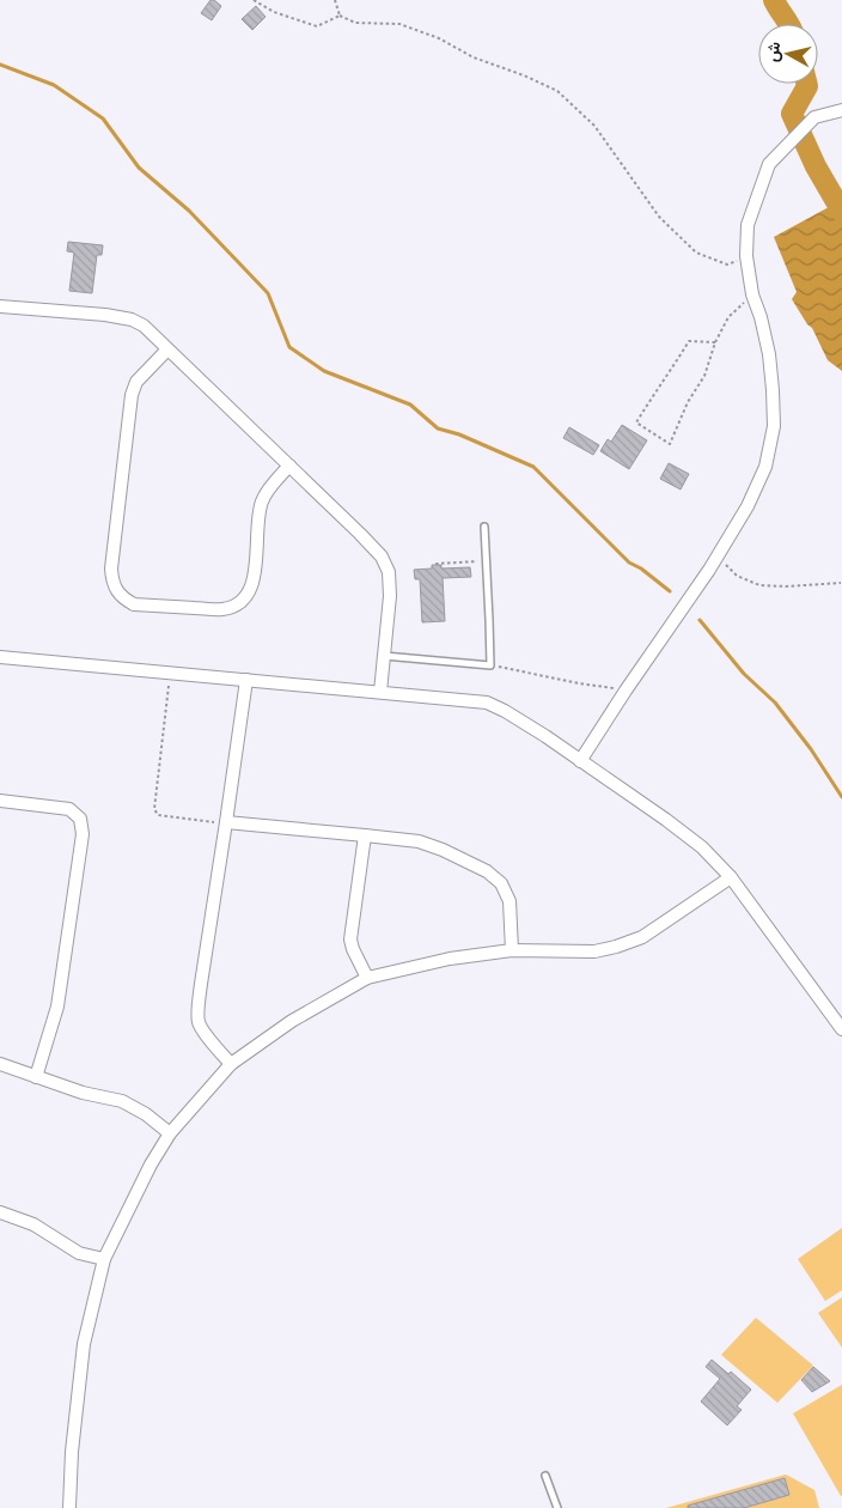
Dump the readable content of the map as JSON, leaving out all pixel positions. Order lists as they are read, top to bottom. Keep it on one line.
{"north":"left"}
